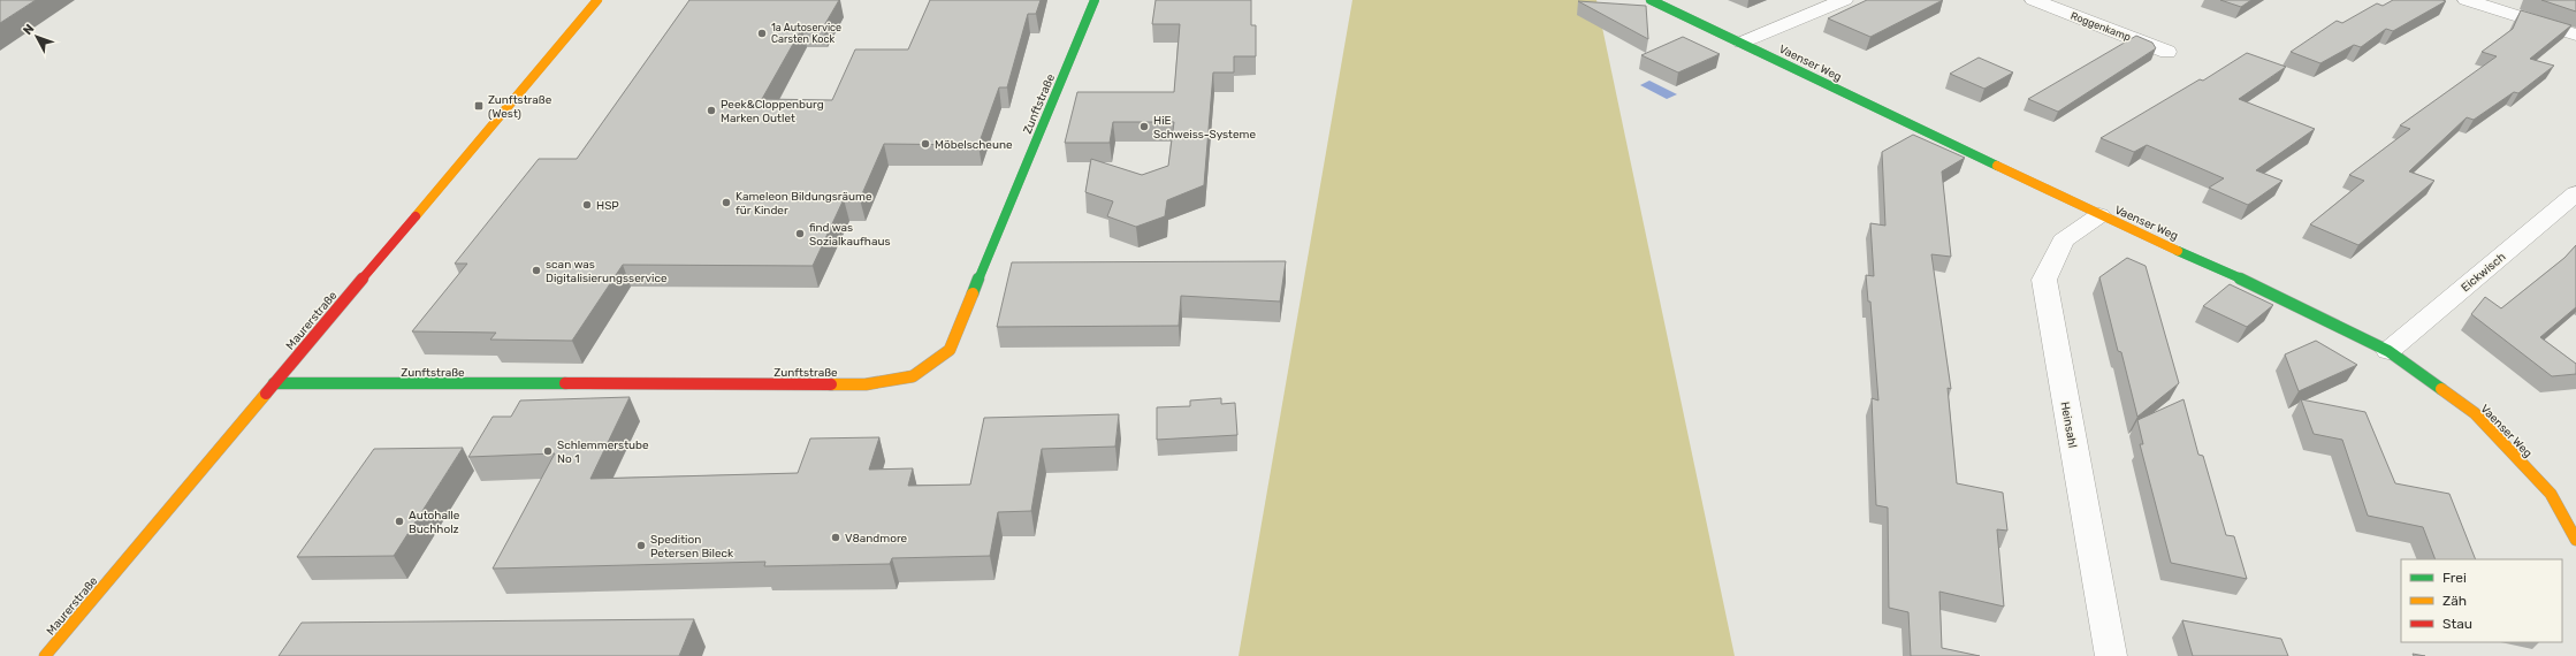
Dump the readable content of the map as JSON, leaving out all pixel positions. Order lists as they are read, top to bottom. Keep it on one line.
{"streets":{"street":["Roggenkamp","Vaenser Weg","Zunftstraße","Eickwisch","Maurerstraße","Heinsahl"]},"crossings":[["Vaenser Weg","Eickwisch"],["Vaenser Weg","Heinsahl"],["Zunftstraße","Maurerstraße"]],"places":{"other":["1a Autoservice Carsten Kock","Peek&Cloppenburg Marken Outlet","HiE Schweiss-Systeme","Möbelscheune","Kameleon Bildungsräume für Kinder","HSP","find was Sozialkaufhaus","scan was Digitalisierungsservice","Schlemmerstube No 1","Autohalle Buchholz","V8andmore","Spedition Petersen Bileck"],"transit":["Zunftstraße (West)"]},"legend":["Frei","Zäh","Stau"],"north":"top left"}
